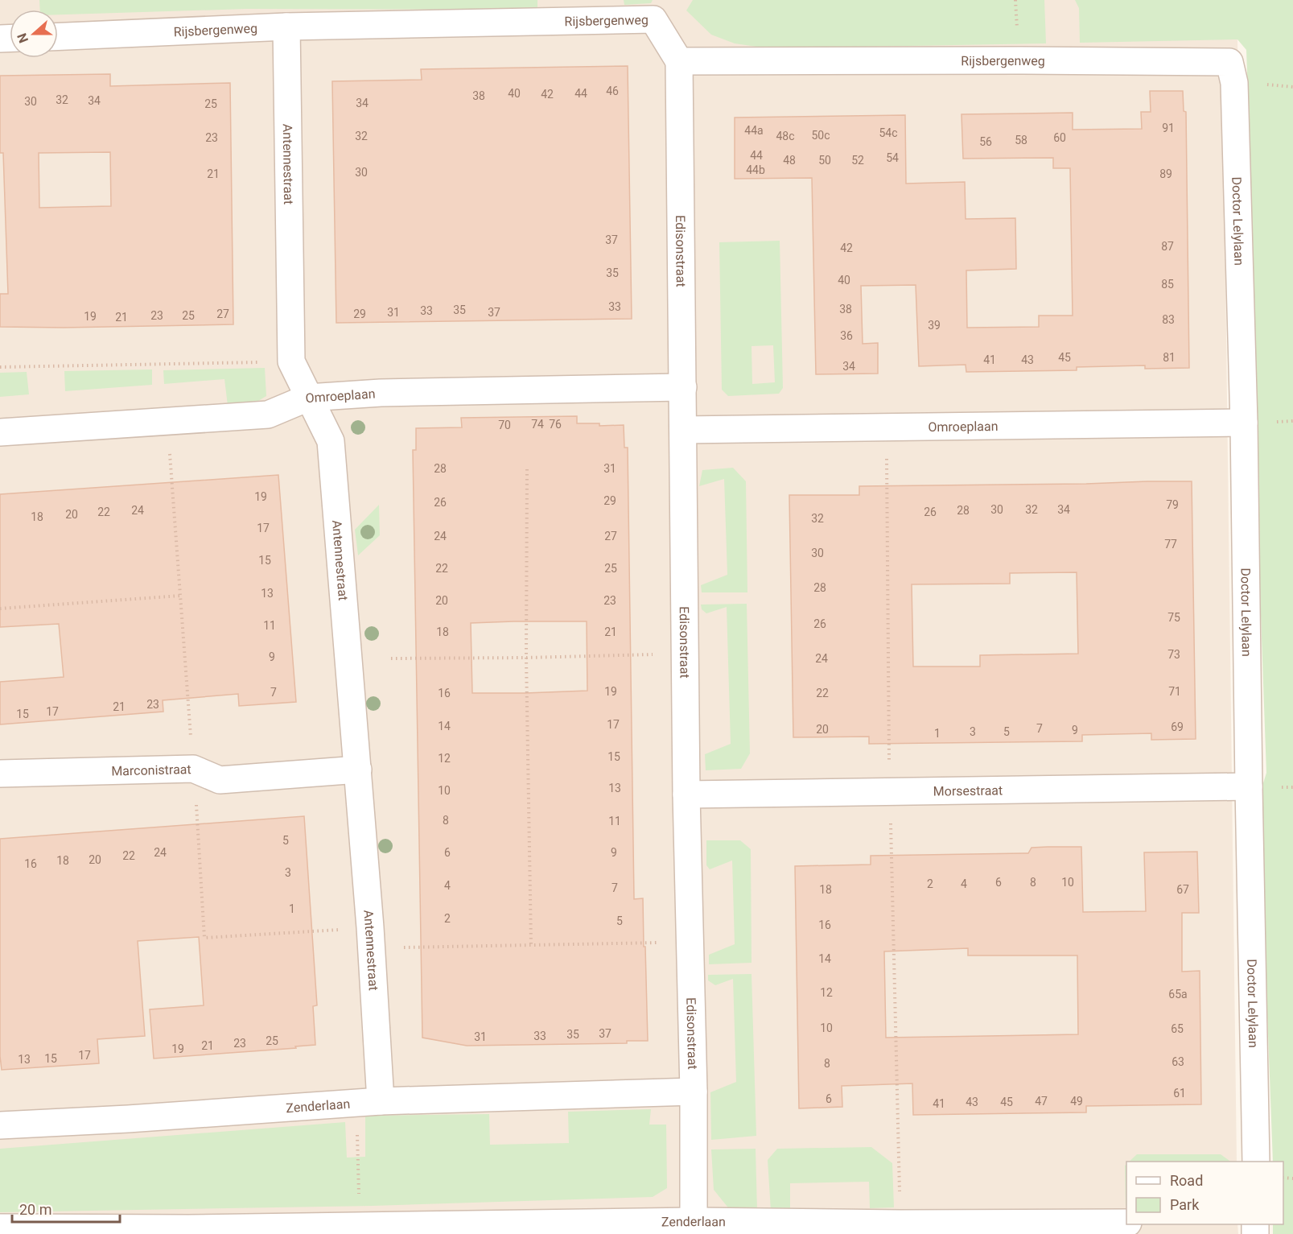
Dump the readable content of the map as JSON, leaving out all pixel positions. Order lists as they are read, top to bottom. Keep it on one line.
{"streets":{"street":["Rijsbergenweg","Antennestraat","Doctor Lelylaan","Edisonstraat","Omroeplaan","Marconistraat","Morsestraat","Zenderlaan"]},"crossings":[["Rijsbergenweg","Antennestraat"],["Rijsbergenweg","Doctor Lelylaan"],["Rijsbergenweg","Edisonstraat"],["Antennestraat","Omroeplaan"],["Antennestraat","Marconistraat"],["Antennestraat","Zenderlaan"],["Doctor Lelylaan","Omroeplaan"],["Doctor Lelylaan","Morsestraat"],["Edisonstraat","Omroeplaan"],["Edisonstraat","Morsestraat"],["Edisonstraat","Zenderlaan"]],"house_numbers":["46","40","44","42","38","32","34","30","34","25","91","44a","54c","50c","32","48c","23","60","58","56","44","54","48","50","52","44b","30","21","89","37","87","42","35","40","85","33","38","35","33","31","37","27","29","23","25","19","21","83","39","36","45","81","41","43","34","74","76","70","28","31","19","29","26","79","30","32","34","24","28","22","26","20","18","32","17","24","27","77","30","15","22","25","28","13","20","23","75","26","11","18","21","73","9","24","19","71","7","16","22","23","21","17","15","17","14","69","7","20","9","3","5","1","15","12","13","10","8","11","5","24","6","9","22","20","18","16","3","6","8","10","2","4","4","7","18","67","1","2","5","16","14","12","65a","10","65","37","35","33","31","25","23","21","19","17","15","13","63","8","61","6","47","49","43","45","41"],"legend":["Road","Park"],"scale_bar":"20 m","north":"left"}
